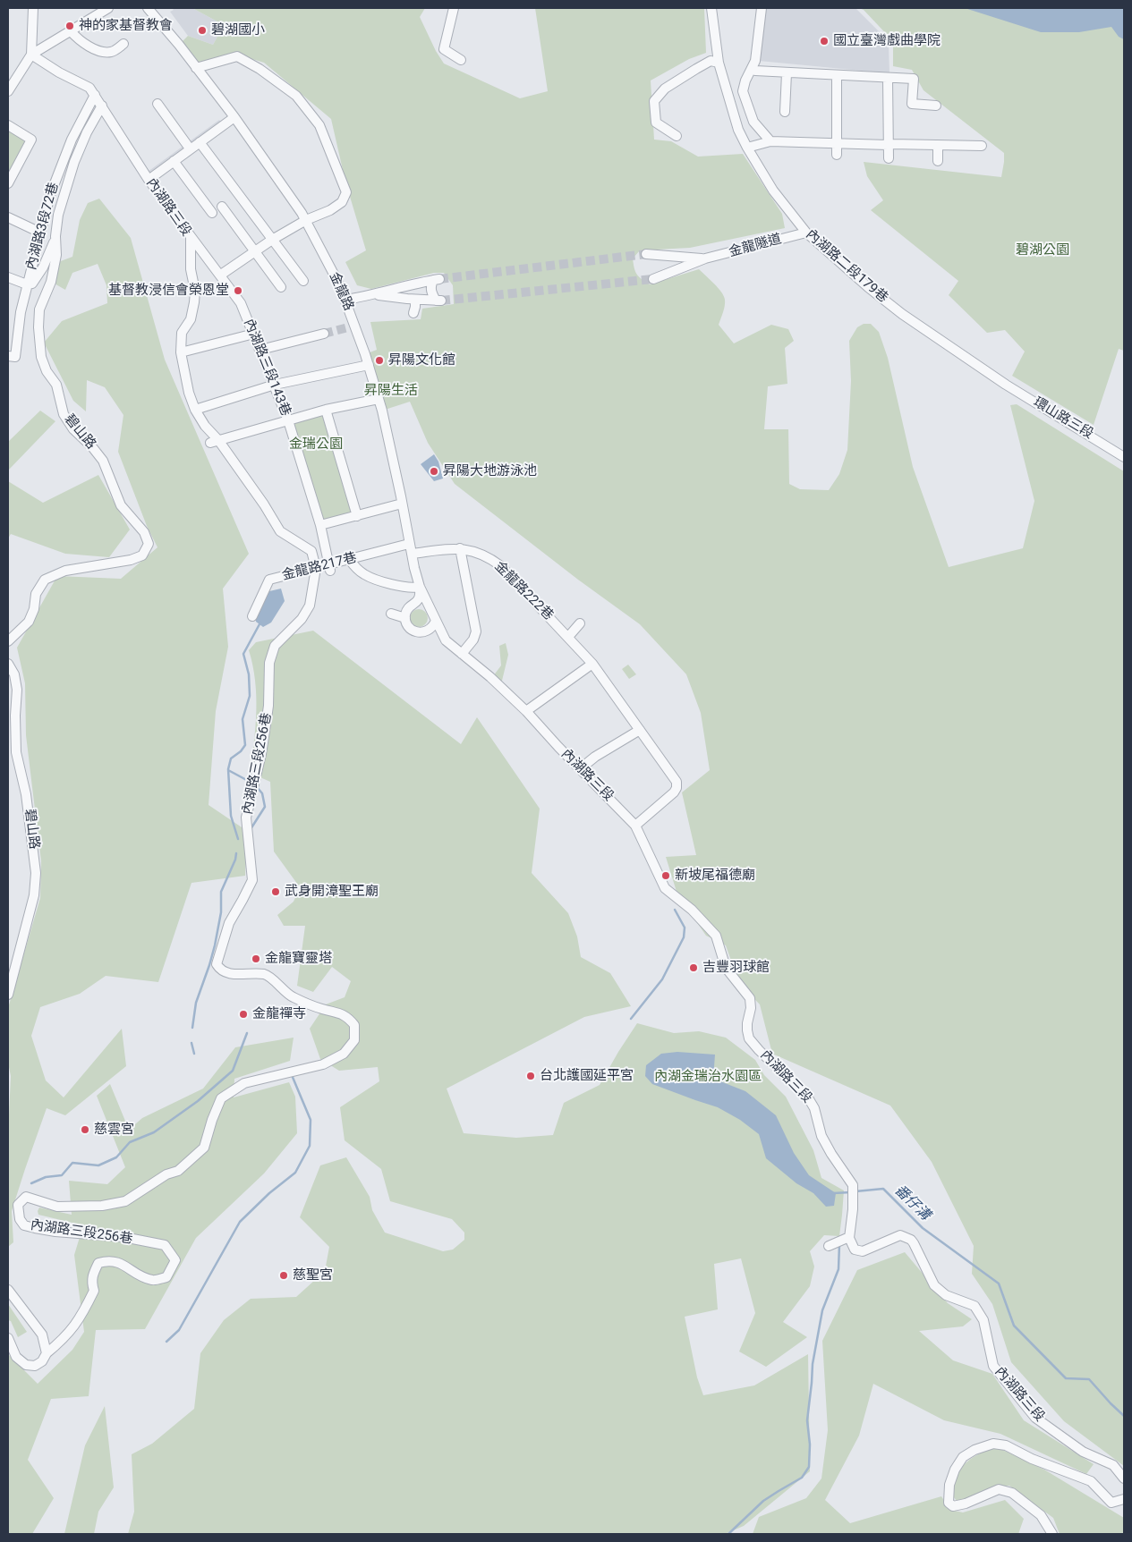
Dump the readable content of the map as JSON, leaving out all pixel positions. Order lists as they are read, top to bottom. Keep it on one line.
{"streets":{"street":["內湖路三段","內湖路3段72巷","金龍隧道","內湖路二段179巷","金龍路","內湖路三段143巷","環山路三段","碧山路","金龍路217巷","金龍路222巷","內湖路三段256巷"]},"crossings":[["內湖路三段","內湖路3段72巷"],["內湖路三段","金龍路"],["內湖路三段","內湖路三段143巷"],["內湖路三段","碧山路"],["內湖路三段","金龍路222巷"],["金龍隧道","內湖路二段179巷"],["內湖路二段179巷","環山路三段"],["金龍路","金龍路217巷"],["金龍路","金龍路222巷"],["內湖路三段143巷","金龍路217巷"],["金龍路217巷","內湖路三段256巷"]],"water":["番仔溝"],"parks":["碧湖公園","昇陽生活","金瑞公園","內湖金瑞治水園區"],"places":["神的家基督教會","碧湖國小","國立臺灣戲曲學院","基督教浸信會榮恩堂","昇陽文化館","昇陽大地游泳池","新坡尾福德廟","武身開漳聖王廟","金龍寶靈塔","吉豐羽球館","金龍禪寺","台北護國延平宮","慈雲宮","慈聖宮"]}
